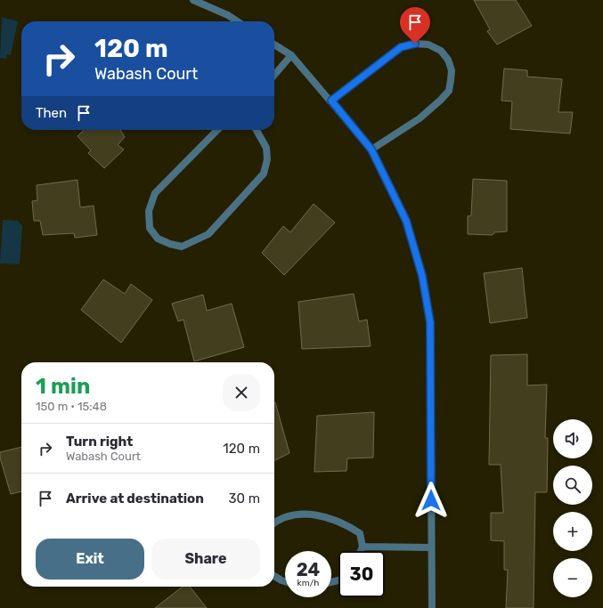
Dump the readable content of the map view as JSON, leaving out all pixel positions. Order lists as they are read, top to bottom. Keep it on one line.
{"page":{"turn":["120 m","Wabash Court"],"then":"Then","heading":["1 min","150 m · 15:48"],"map_buttons":["+","−"],"list":[{"name":"Turn right","note":"Wabash Court","value":"120 m"},{"name":"Arrive at destination","value":"30 m"}],"buttons":["Exit","Share"],"speed":"24 km/h","limit":"30"}}
